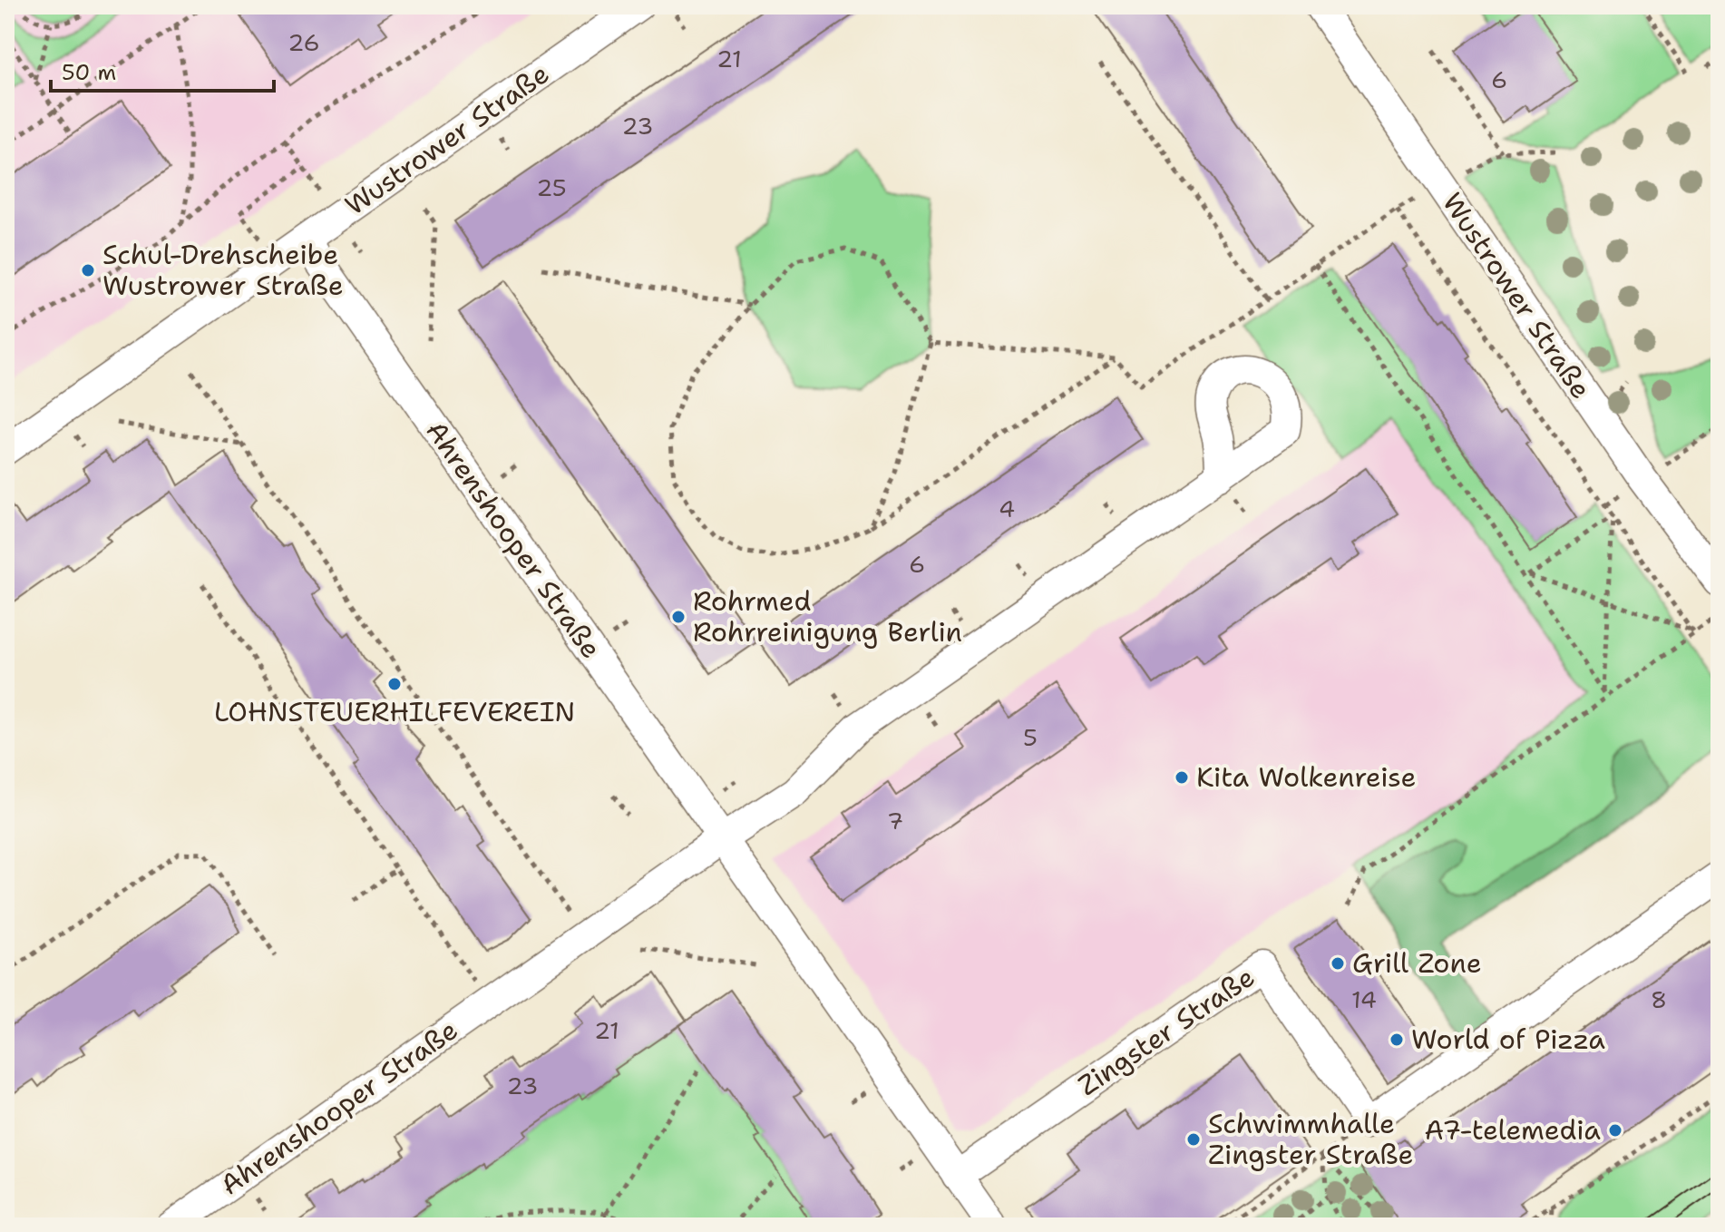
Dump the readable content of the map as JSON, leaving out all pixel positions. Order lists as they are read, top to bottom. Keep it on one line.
{"streets":{"street":["Wustrower Straße","Ahrenshooper Straße","Zingster Straße"]},"crossings":[["Wustrower Straße","Ahrenshooper Straße"],["Ahrenshooper Straße","Zingster Straße"]],"places":["Schul-Drehscheibe Wustrower Straße","Rohrmed Rohrreinigung Berlin","LOHNSTEUERHILFEVEREIN","Kita Wolkenreise","Grill Zone","World of Pizza","A7-telemedia","Schwimmhalle Zingster Straße"],"house_numbers":["26","21","6","23","25","4","6","5","7","14","8","21","23"],"scale_bar":"50 m"}
